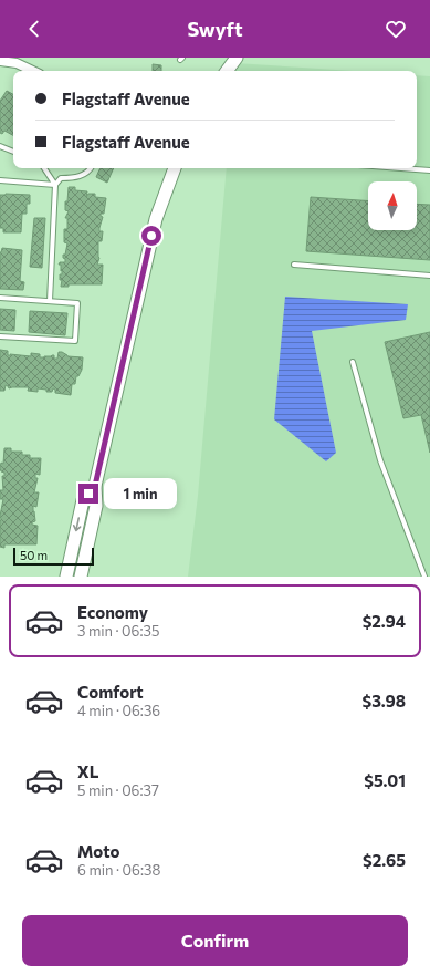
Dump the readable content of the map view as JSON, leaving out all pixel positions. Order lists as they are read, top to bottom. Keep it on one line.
{"scale_bar":"50 m","north":"top","page":{"header":"Swyft","banner":["Flagstaff Avenue","Flagstaff Avenue"],"bubble":"1 min","scale":"50 m","list":[{"name":"Economy","note":"3 min · 06:35","value":"$2.94"},{"name":"Comfort","note":"4 min · 06:36","value":"$3.98"},{"name":"XL","note":"5 min · 06:37","value":"$5.01"},{"name":"Moto","note":"6 min · 06:38","value":"$2.65"}],"buttons":"Confirm"}}
